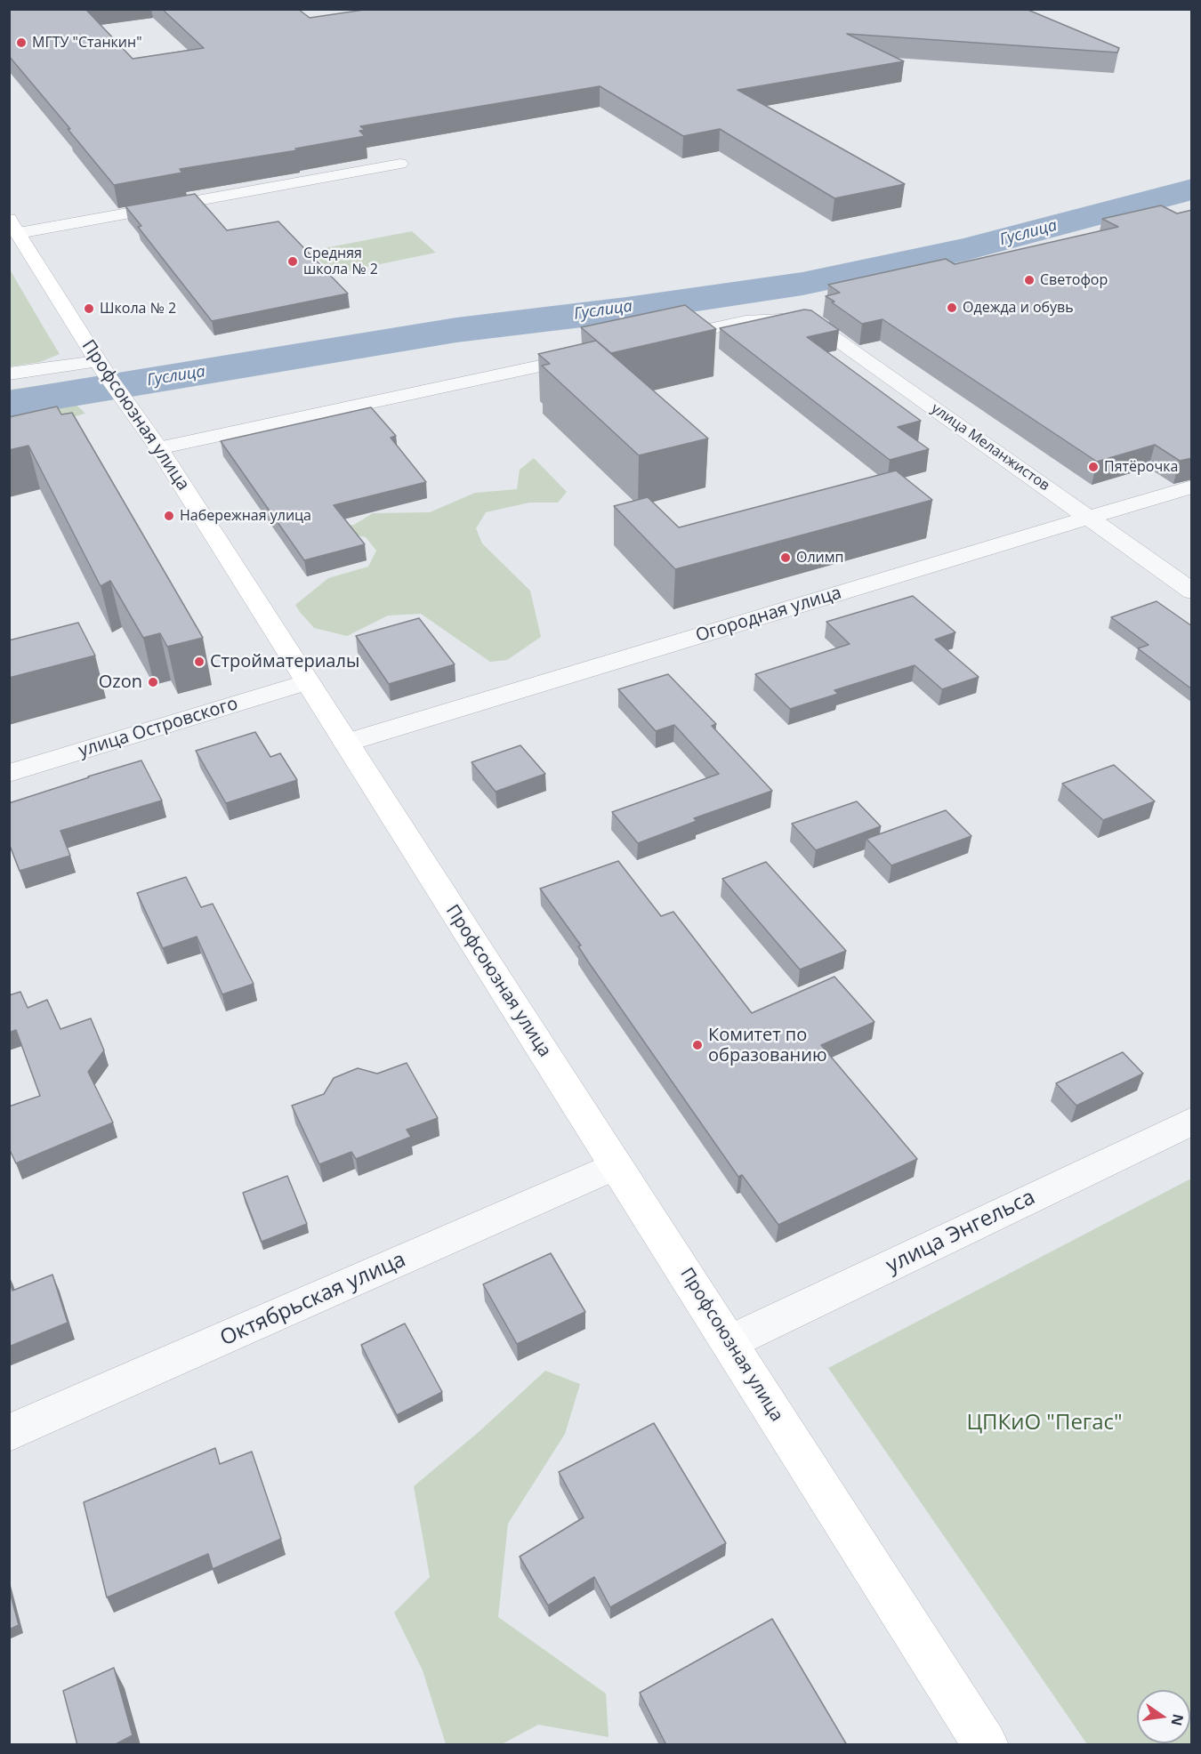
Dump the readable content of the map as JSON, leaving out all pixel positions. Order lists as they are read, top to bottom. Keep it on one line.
{"streets":{"main road":["Профсоюзная улица"],"street":["улица Меланжистов","Огородная улица","улица Островского","улица Энгельса","Октябрьская улица"]},"crossings":[["Профсоюзная улица","Огородная улица"],["Профсоюзная улица","улица Островского"],["Профсоюзная улица","улица Энгельса"],["Профсоюзная улица","Октябрьская улица"],["улица Меланжистов","Огородная улица"]],"water":["Гуслица"],"parks":["ЦПКиО \"Пегас\""],"places":["МГТУ \"Станкин\"","Средняя школа № 2","Светофор","Одежда и обувь","Школа № 2","Пятёрочка","Набережная улица","Олимп","Стройматериалы","Ozon","Комитет по образованию"],"north":"right"}
